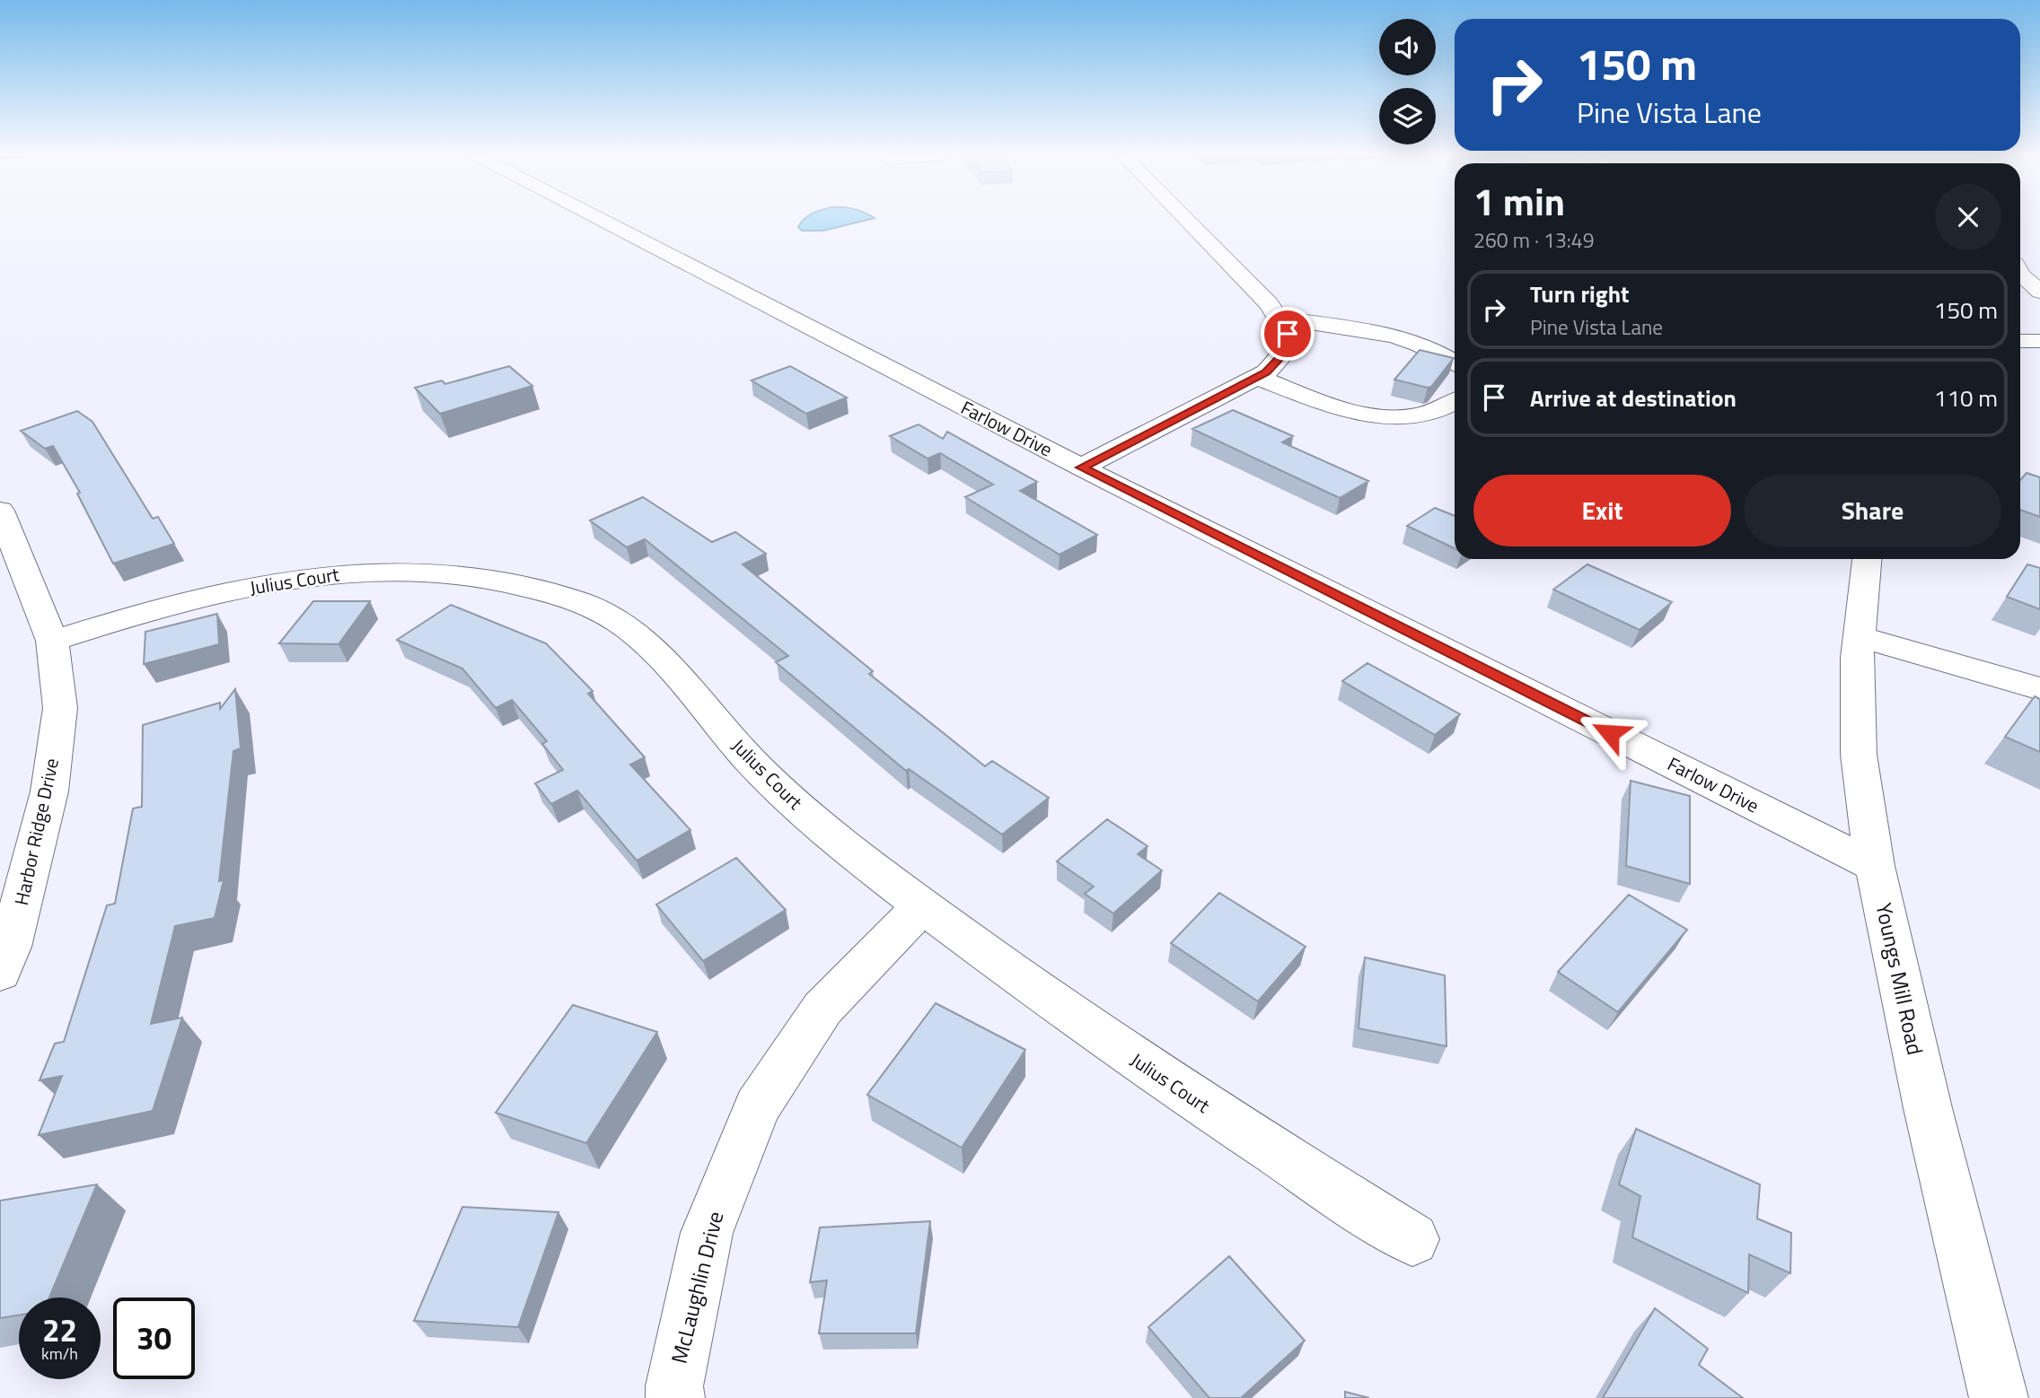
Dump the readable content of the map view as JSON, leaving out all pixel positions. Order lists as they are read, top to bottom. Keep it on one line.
{"streets":{"street":["Farlow Drive","Julius Court","Harbor Ridge Drive","Youngs Mill Road","McLaughlin Drive"]},"crossings":[["Farlow Drive","Youngs Mill Road"],["Julius Court","Harbor Ridge Drive"],["Julius Court","McLaughlin Drive"]],"page":{"turn":["150 m","Pine Vista Lane"],"heading":["1 min","260 m · 13:49"],"list":[{"name":"Turn right","note":"Pine Vista Lane","value":"150 m"},{"name":"Arrive at destination","value":"110 m"}],"buttons":["Exit","Share"],"speed":"22 km/h","limit":"30"}}
